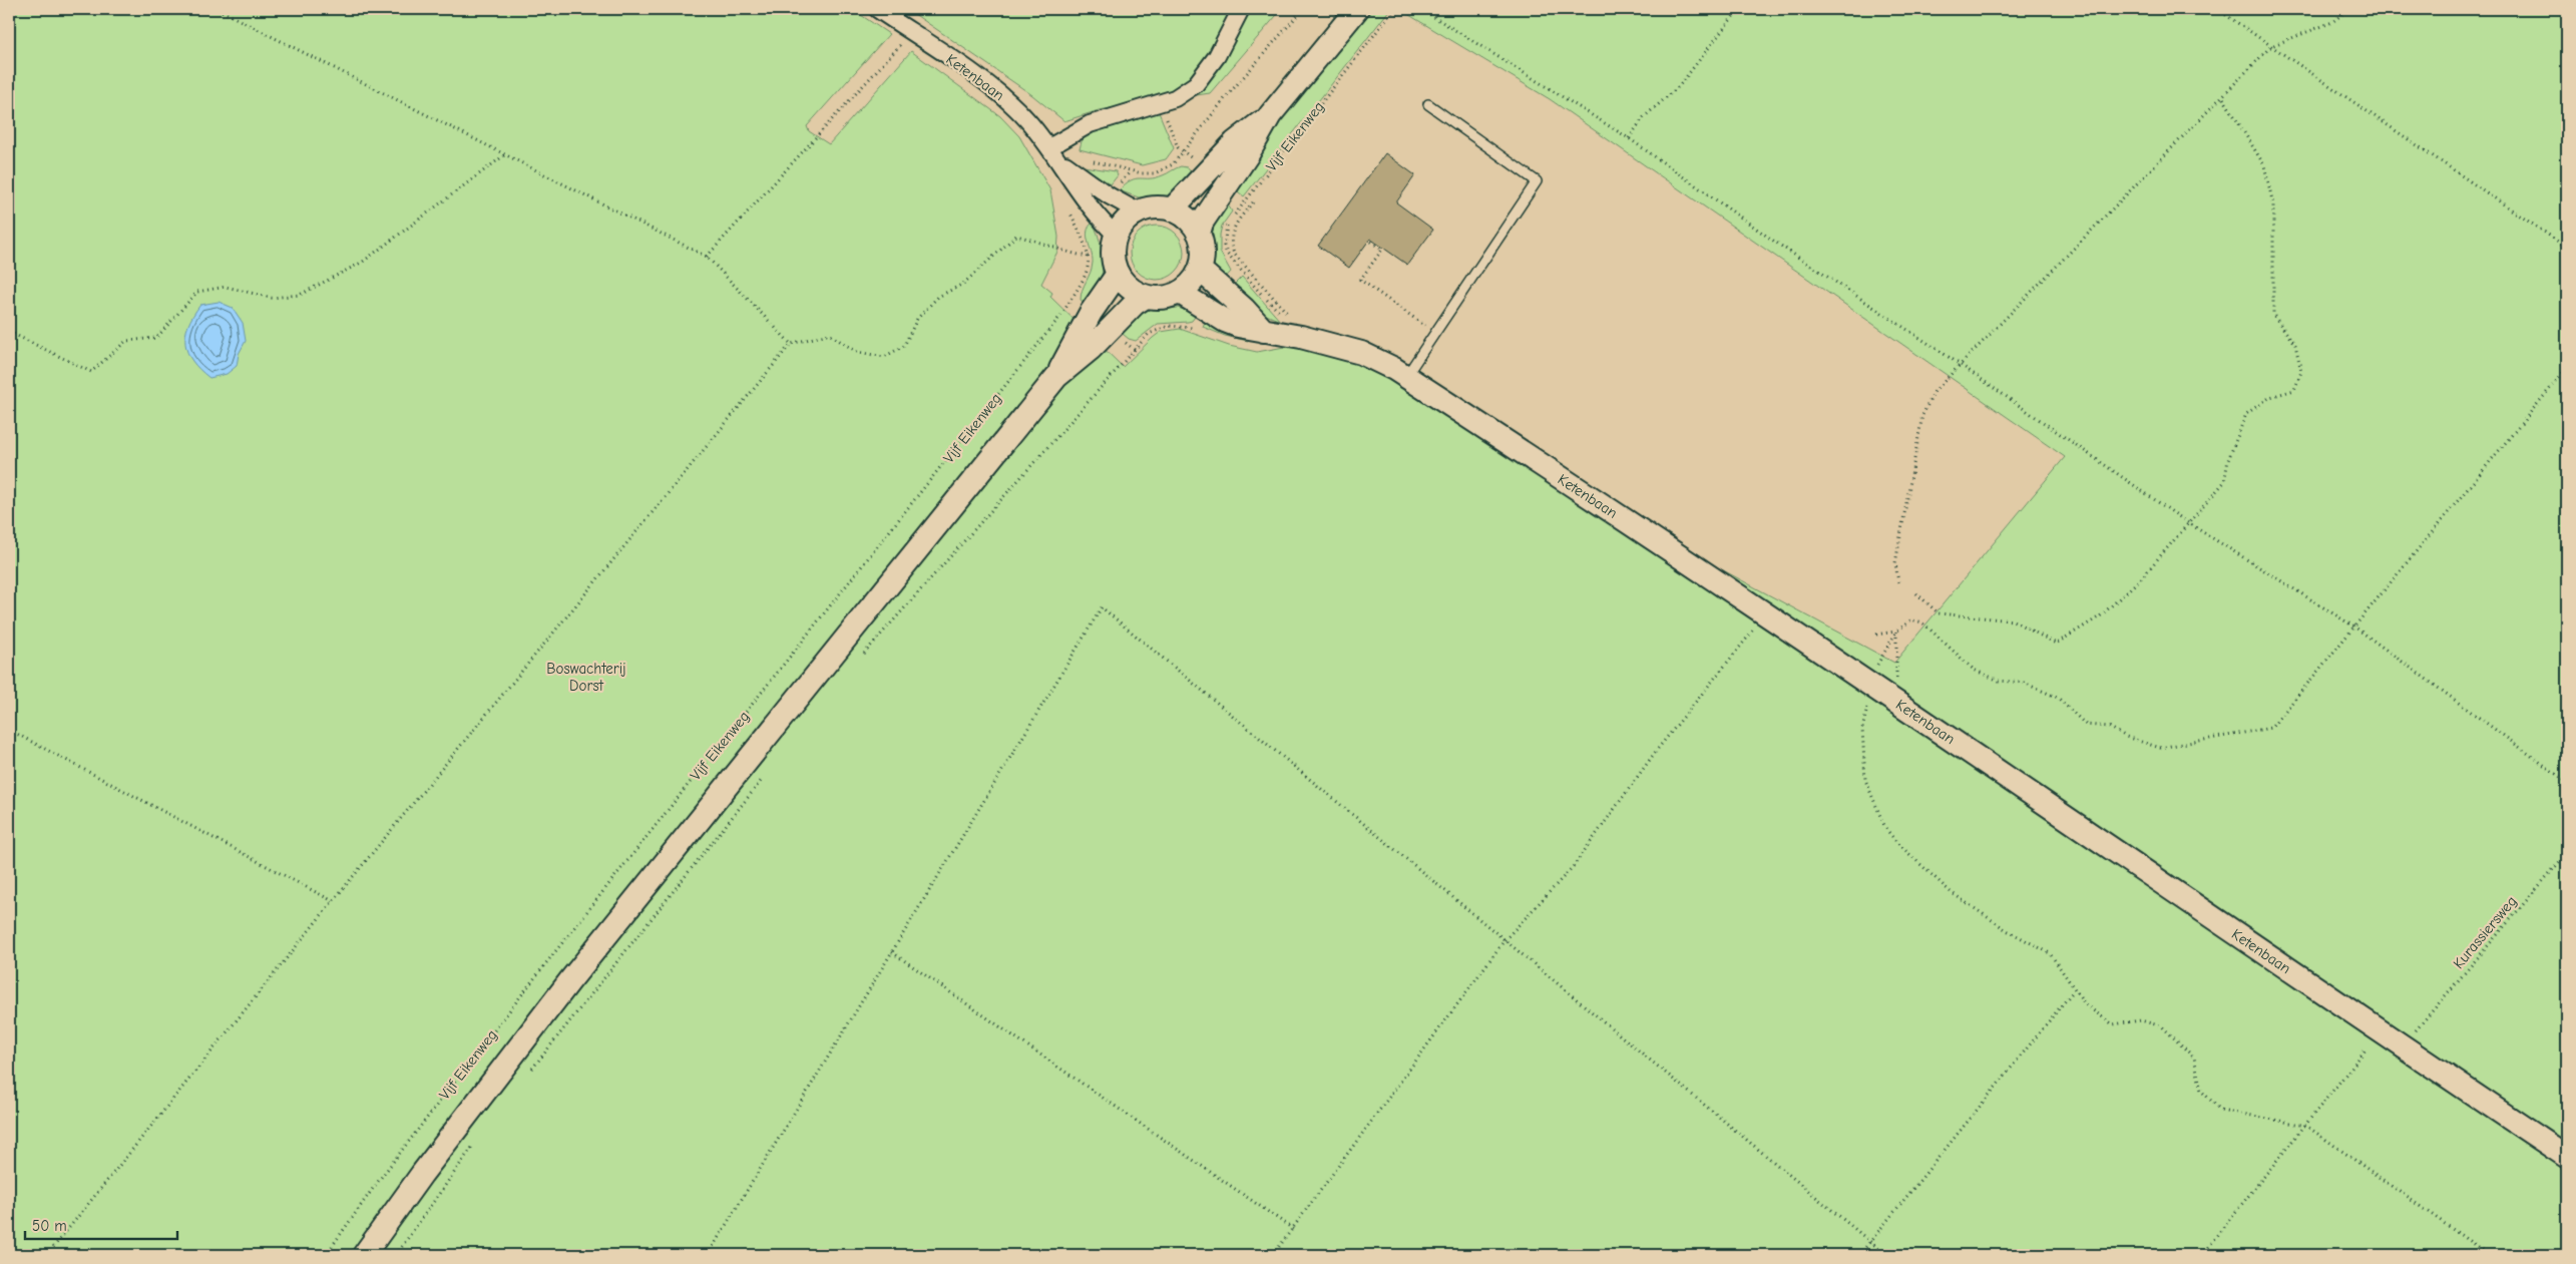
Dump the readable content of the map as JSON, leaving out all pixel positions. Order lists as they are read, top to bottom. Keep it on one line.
{"streets":{"main road":["Ketenbaan","Vijf Eikenweg"],"path":["Kurassiersweg"]},"crossings":[["Ketenbaan","Vijf Eikenweg"]],"parks":["Boswachterij Dorst"],"scale_bar":"50 m"}
